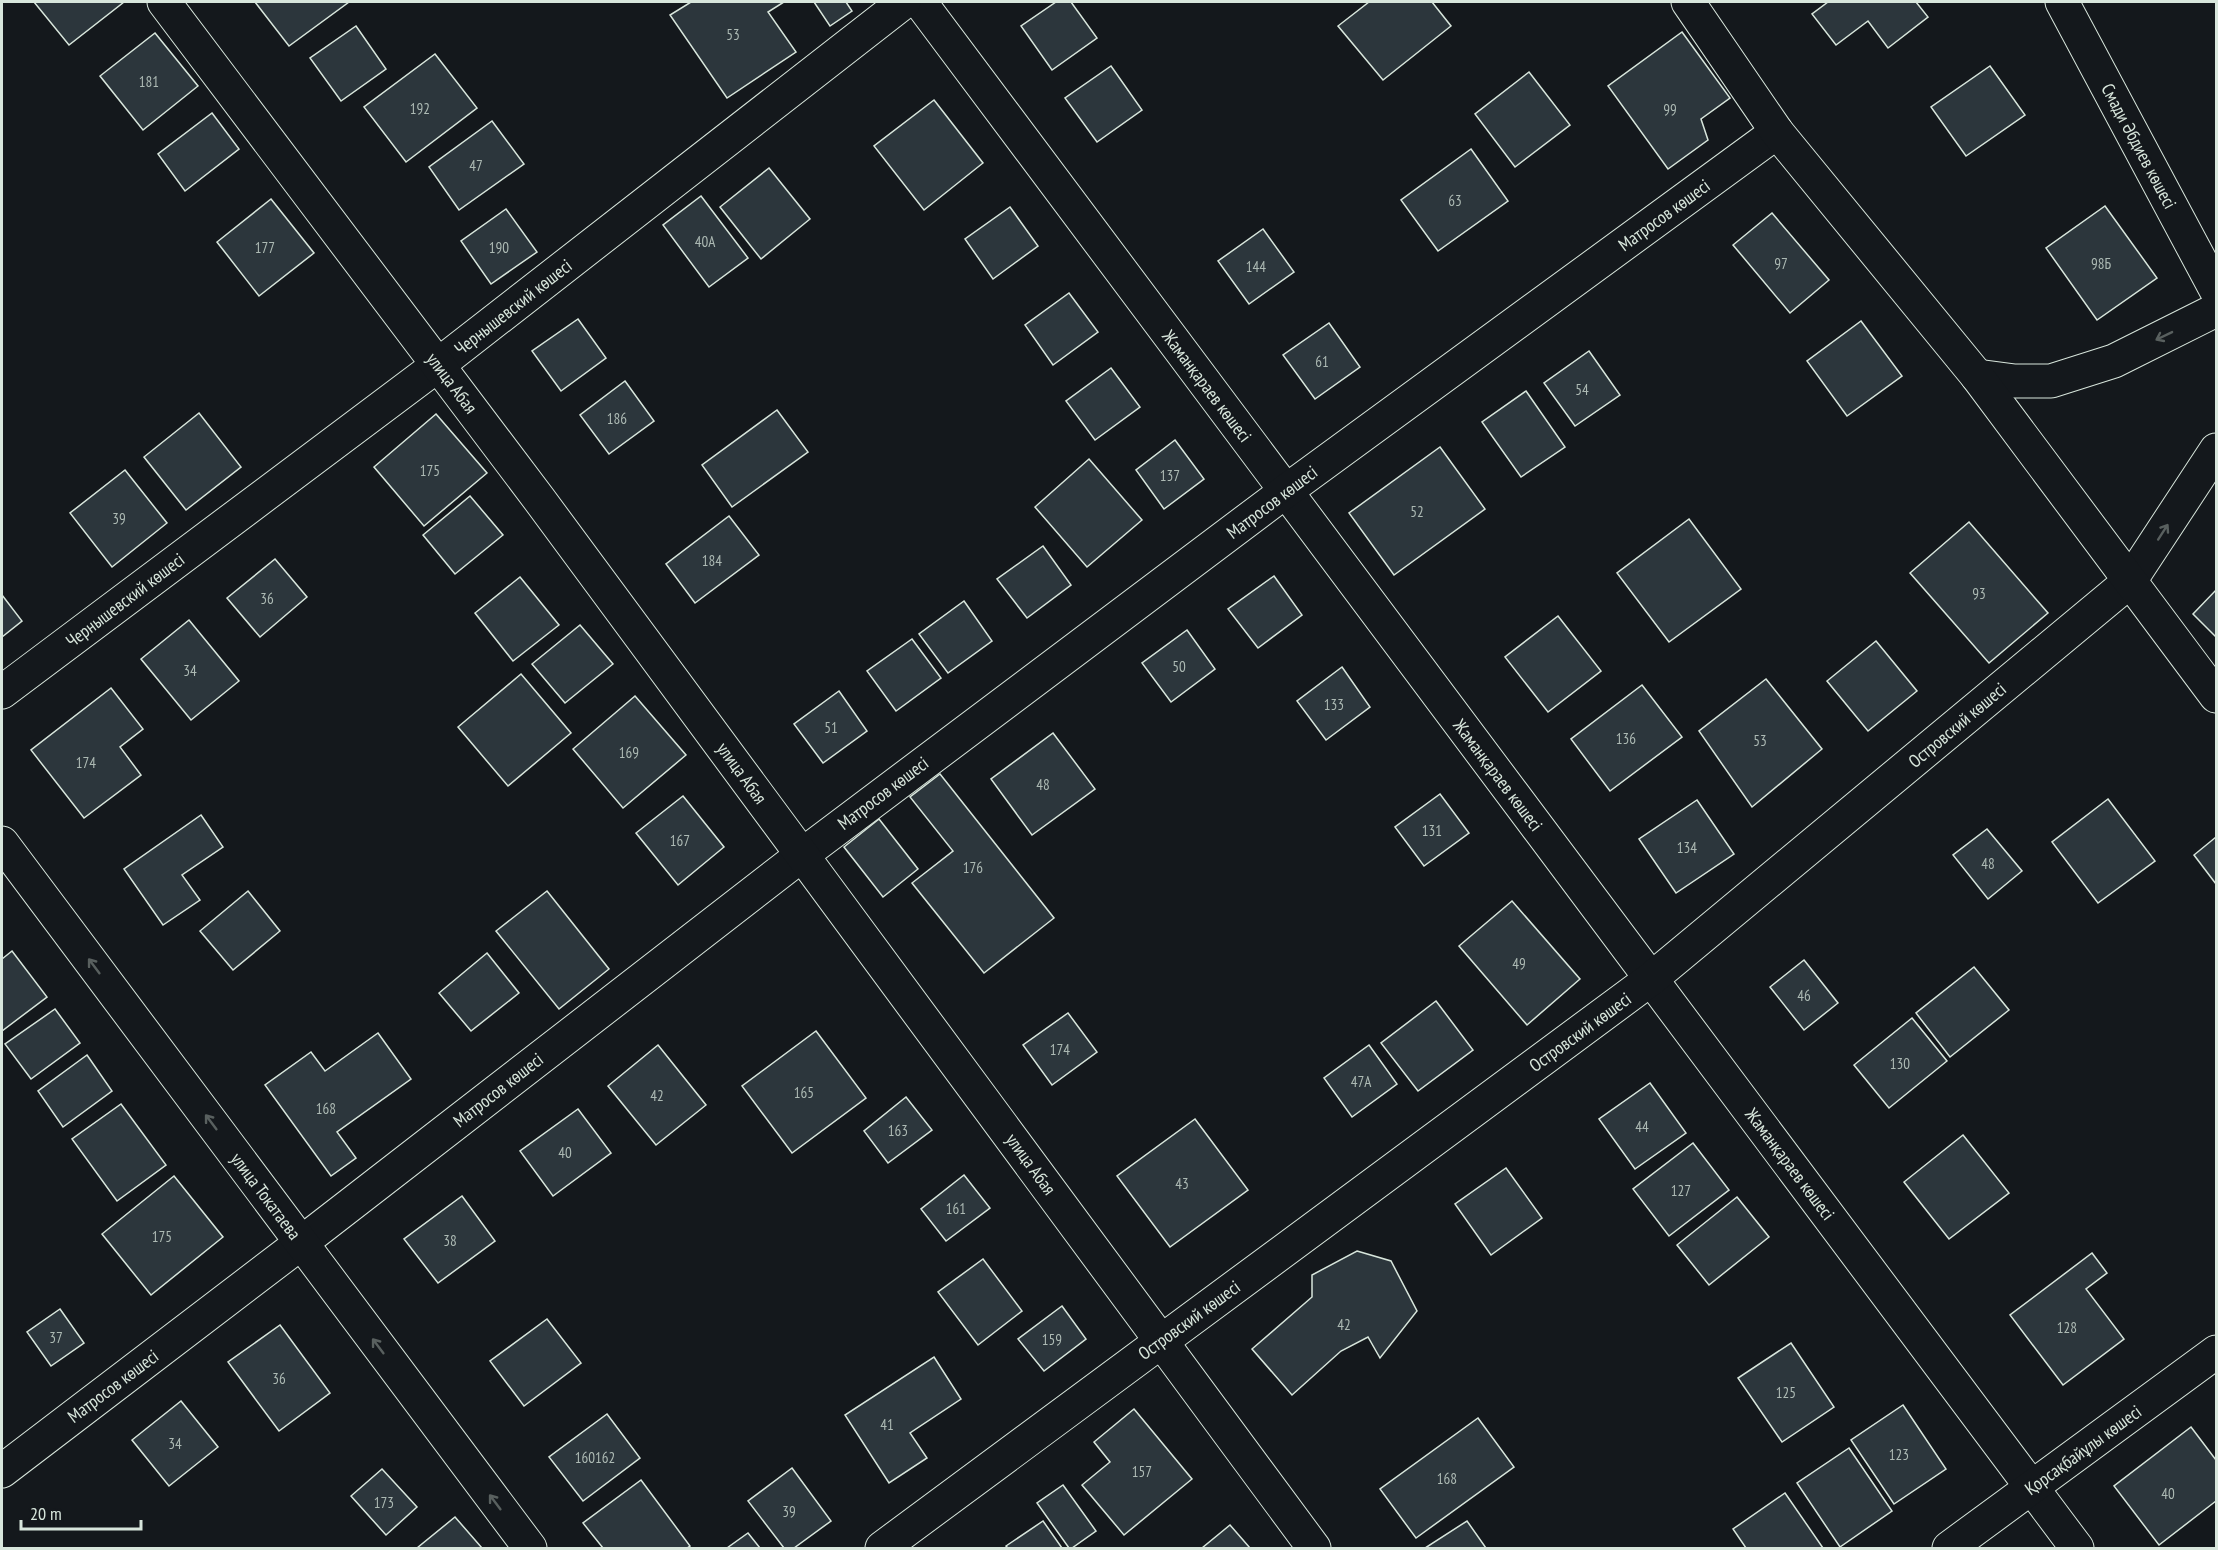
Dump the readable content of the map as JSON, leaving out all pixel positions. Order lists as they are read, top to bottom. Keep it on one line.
{"streets":{"street":["Смади Әбдиев көшесі","Матросов көшесі","Чернышевский көшесі","улица Абая","Жаманқараев көшесі","Островский көшесі","улица Токатаева","Қорсақбайұлы көшесі"]},"crossings":[["Матросов көшесі","улица Абая"],["Матросов көшесі","Жаманқараев көшесі"],["Матросов көшесі","улица Токатаева"],["Чернышевский көшесі","улица Абая"],["улица Абая","Островский көшесі"],["Жаманқараев көшесі","Островский көшесі"],["Жаманқараев көшесі","Қорсақбайұлы көшесі"]],"one_way":["улица Токатаева"],"house_numbers":["53","181","192","99","47","63","40А","177","190","97","98Б","144","61","54","186","175","137","52","39","184","93","36","50","34","133","51","136","53","169","174","48","131","167","134","48","176","49","46","174","130","47А","165","42","168","44","163","40","43","127","161","175","38","42","128","37","159","36","125","41","34","123","160162","157","168","40","173","39"],"scale_bar":"20 m"}
